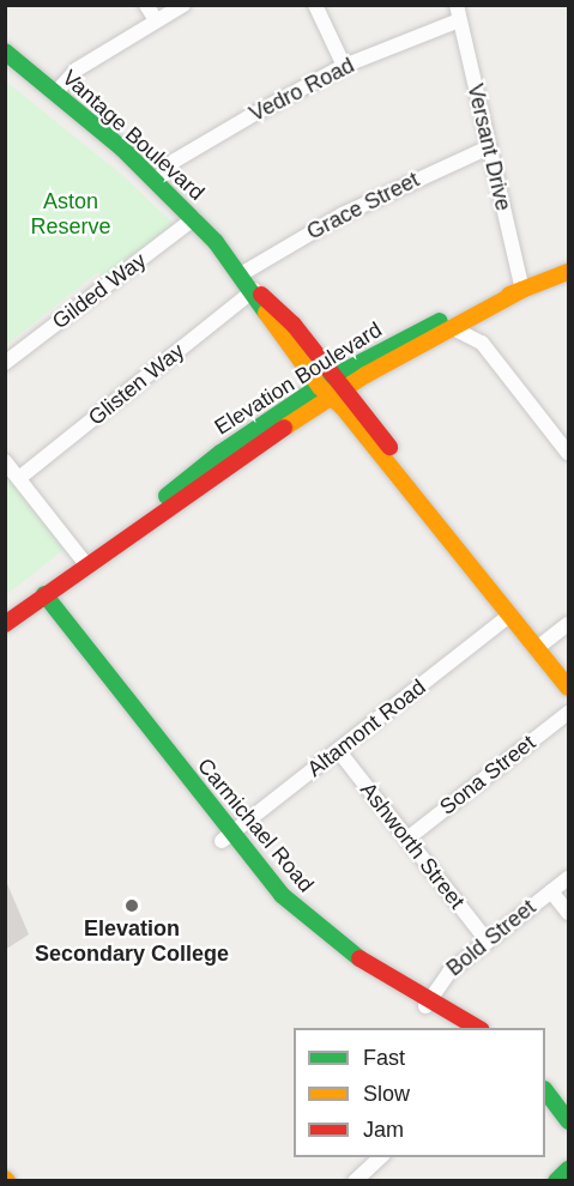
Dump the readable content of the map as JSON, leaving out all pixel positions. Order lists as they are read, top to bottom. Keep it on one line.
{"streets":{"street":["Vedro Road","Vantage Boulevard","Versant Drive","Grace Street","Gilded Way","Elevation Boulevard","Glisten Way","Altamont Road","Sona Street","Carmichael Road","Ashworth Street","Bold Street"]},"crossings":[["Vedro Road","Vantage Boulevard"],["Vedro Road","Versant Drive"],["Vantage Boulevard","Grace Street"],["Vantage Boulevard","Gilded Way"],["Vantage Boulevard","Elevation Boulevard"],["Vantage Boulevard","Glisten Way"],["Vantage Boulevard","Altamont Road"],["Versant Drive","Grace Street"],["Versant Drive","Elevation Boulevard"],["Elevation Boulevard","Carmichael Road"],["Altamont Road","Carmichael Road"],["Altamont Road","Ashworth Street"],["Sona Street","Ashworth Street"],["Carmichael Road","Bold Street"],["Ashworth Street","Bold Street"]],"parks":["Aston Reserve"],"places":["Elevation Secondary College"],"legend":["Fast","Slow","Jam"]}
